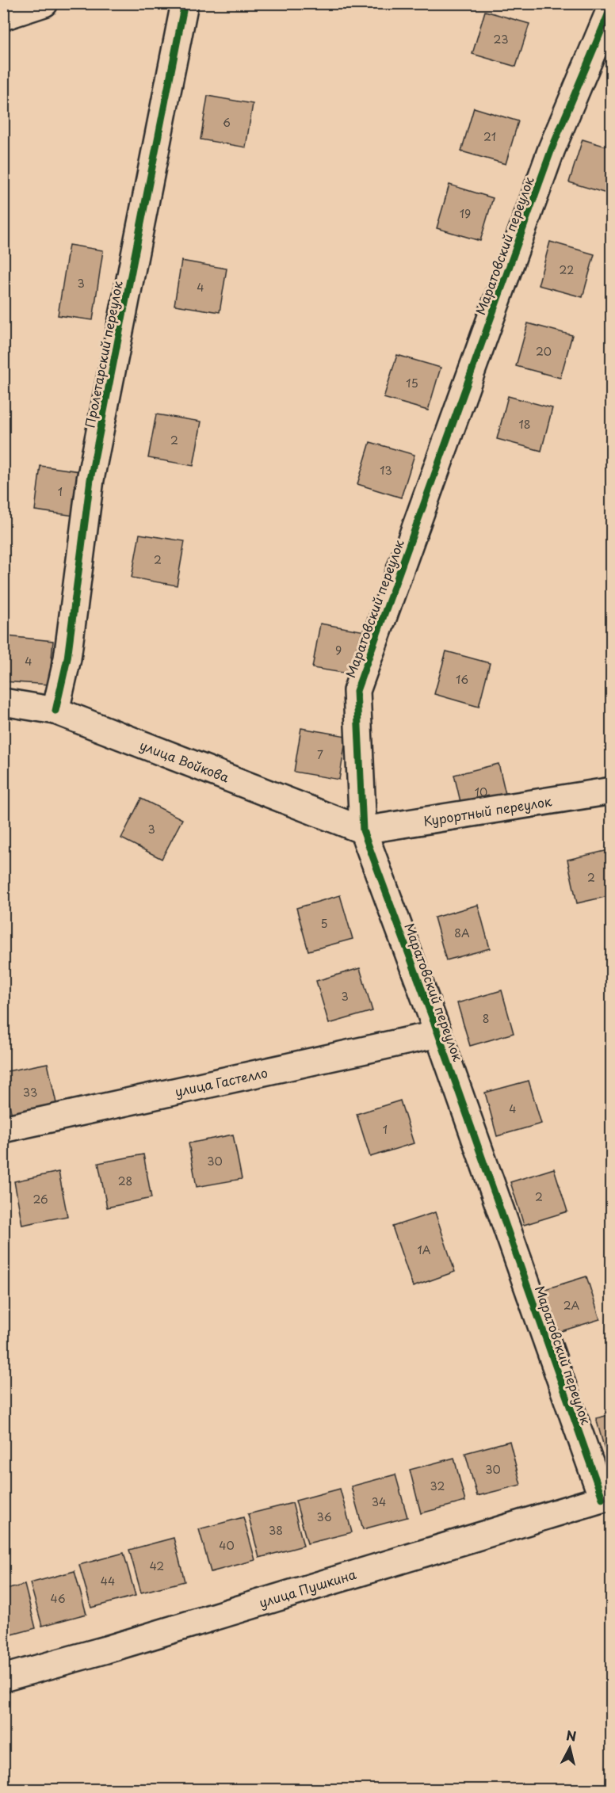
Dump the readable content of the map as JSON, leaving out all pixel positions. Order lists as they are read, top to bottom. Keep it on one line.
{"streets":{"street":["Маратовский переулок","Пролетарский переулок","улица Войкова","Курортный переулок","улица Гастелло","улица Пушкина"]},"crossings":[["Маратовский переулок","улица Войкова"],["Маратовский переулок","Курортный переулок"],["Маратовский переулок","улица Гастелло"],["Маратовский переулок","улица Пушкина"],["Пролетарский переулок","улица Войкова"],["улица Войкова","Курортный переулок"]],"house_numbers":["23","6","21","19","22","3","4","20","15","18","2","13","1","2","9","4","16","7","10","3","2","5","8А","3","8","33","4","1","30","28","2","26","1А","2А","30","32","34","36","38","40","42","44","46"],"north":"top"}
